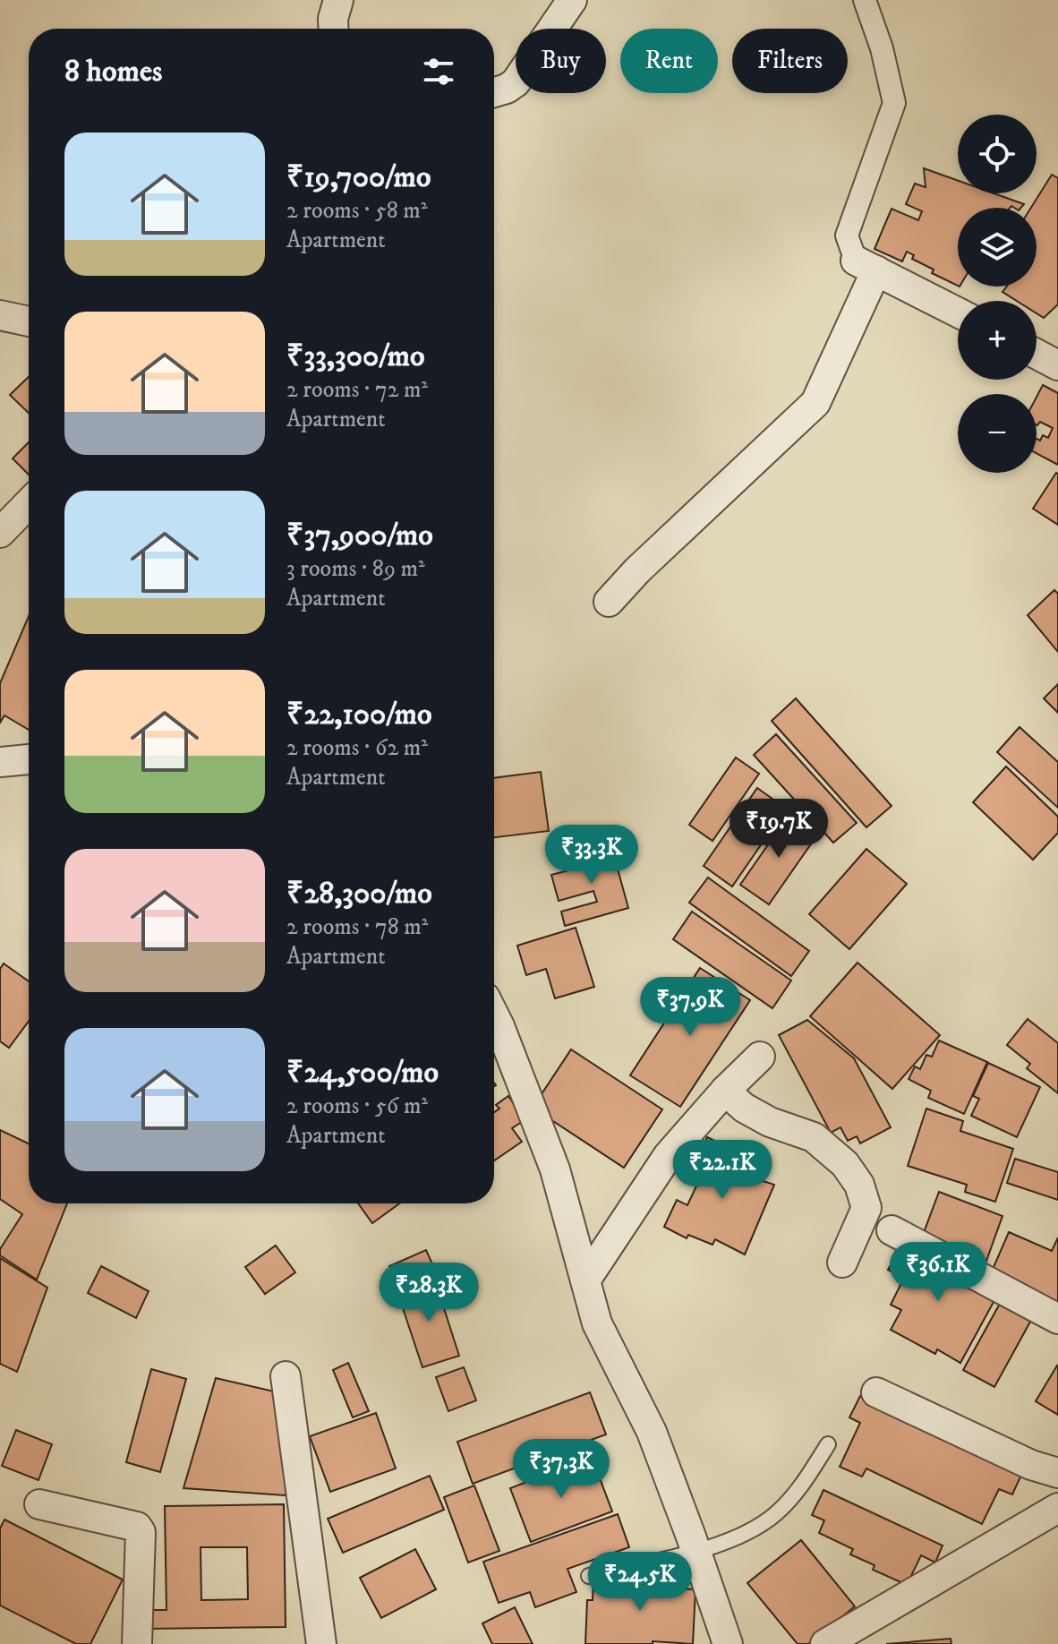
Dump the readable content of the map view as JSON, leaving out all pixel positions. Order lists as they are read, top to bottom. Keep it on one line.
{"page":{"chip":["Buy","Rent","Filters"],"heading":"8 homes","map_buttons":["+","−"],"list":[{"name":"₹19,700/mo","note":"2 rooms · 58 m² · Apartment"},{"name":"₹33,300/mo","note":"2 rooms · 72 m² · Apartment"},{"name":"₹37,900/mo","note":"3 rooms · 89 m² · Apartment"},{"name":"₹22,100/mo","note":"2 rooms · 62 m² · Apartment"},{"name":"₹28,300/mo","note":"2 rooms · 78 m² · Apartment"},{"name":"₹24,500/mo","note":"2 rooms · 56 m² · Apartment"}],"price":["₹19.7K","₹33.3K","₹37.9K","₹22.1K","₹36.1K","₹28.3K","₹37.3K","₹24.5K"]}}
